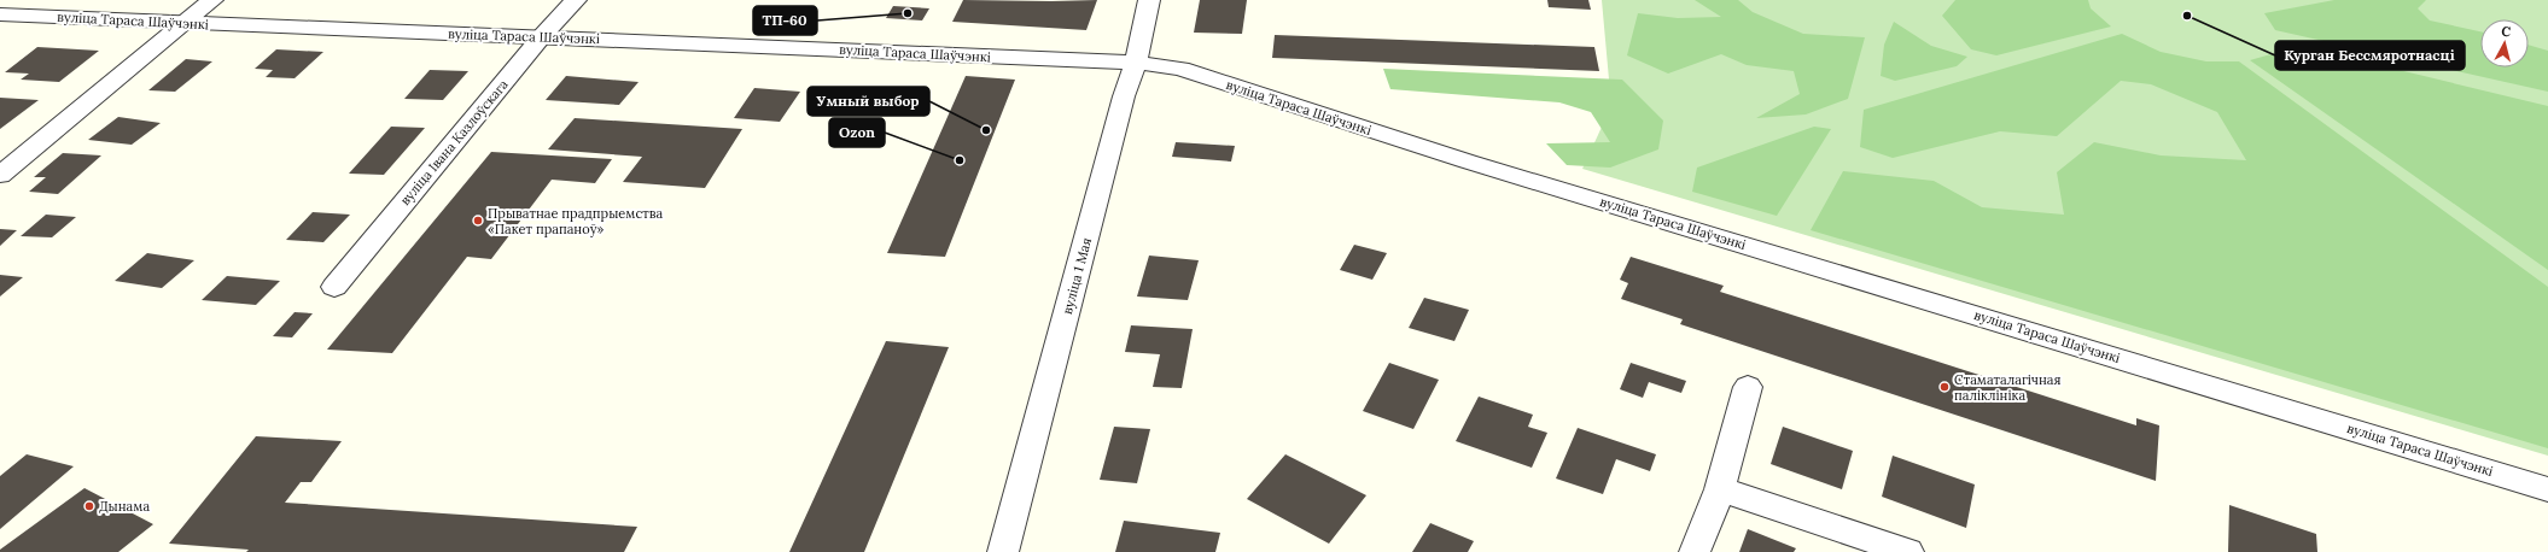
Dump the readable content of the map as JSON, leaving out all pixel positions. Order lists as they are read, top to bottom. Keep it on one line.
{"streets":{"street":["вуліца Тараса Шаўчэнкі","вуліца Івана Казлоўскага","вуліца 1 Мая"]},"crossings":[["вуліца Тараса Шаўчэнкі","вуліца Івана Казлоўскага"],["вуліца Тараса Шаўчэнкі","вуліца 1 Мая"]],"places":["ТП-60","Курган Бессмяротнасці","Умный выбор","Ozon","Прыватнае прадпрыемства «Пакет прапаноў»","Стаматалагічная паліклініка","Дынама"],"north":"top"}
